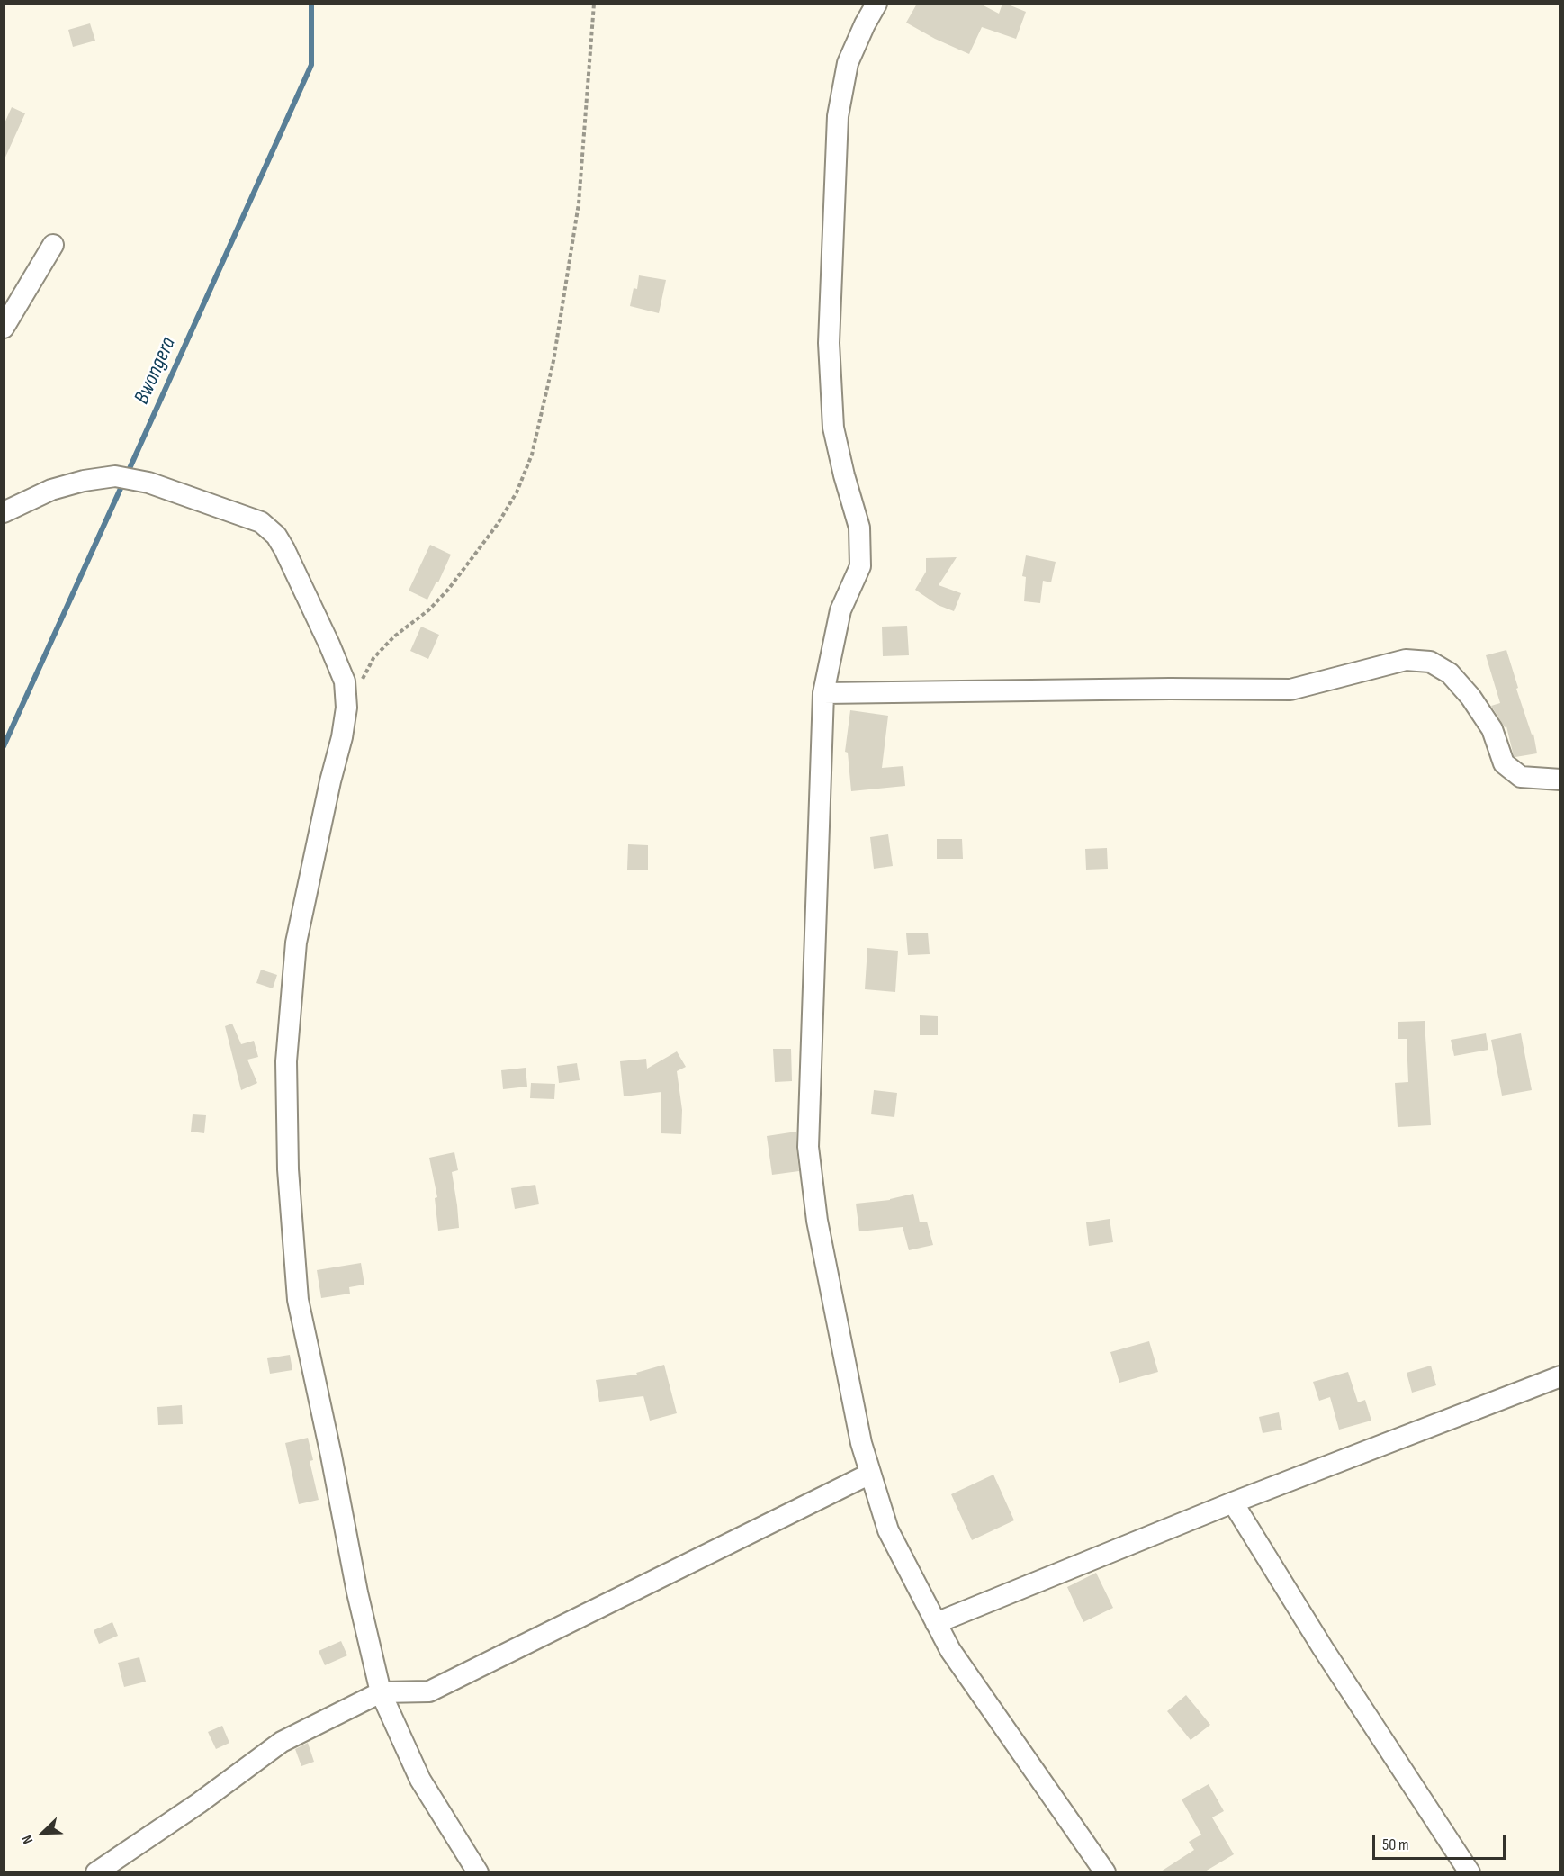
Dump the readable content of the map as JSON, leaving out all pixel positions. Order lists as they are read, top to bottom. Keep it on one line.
{"water":["Bwongera"],"scale_bar":"50 m","north":"bottom left"}
